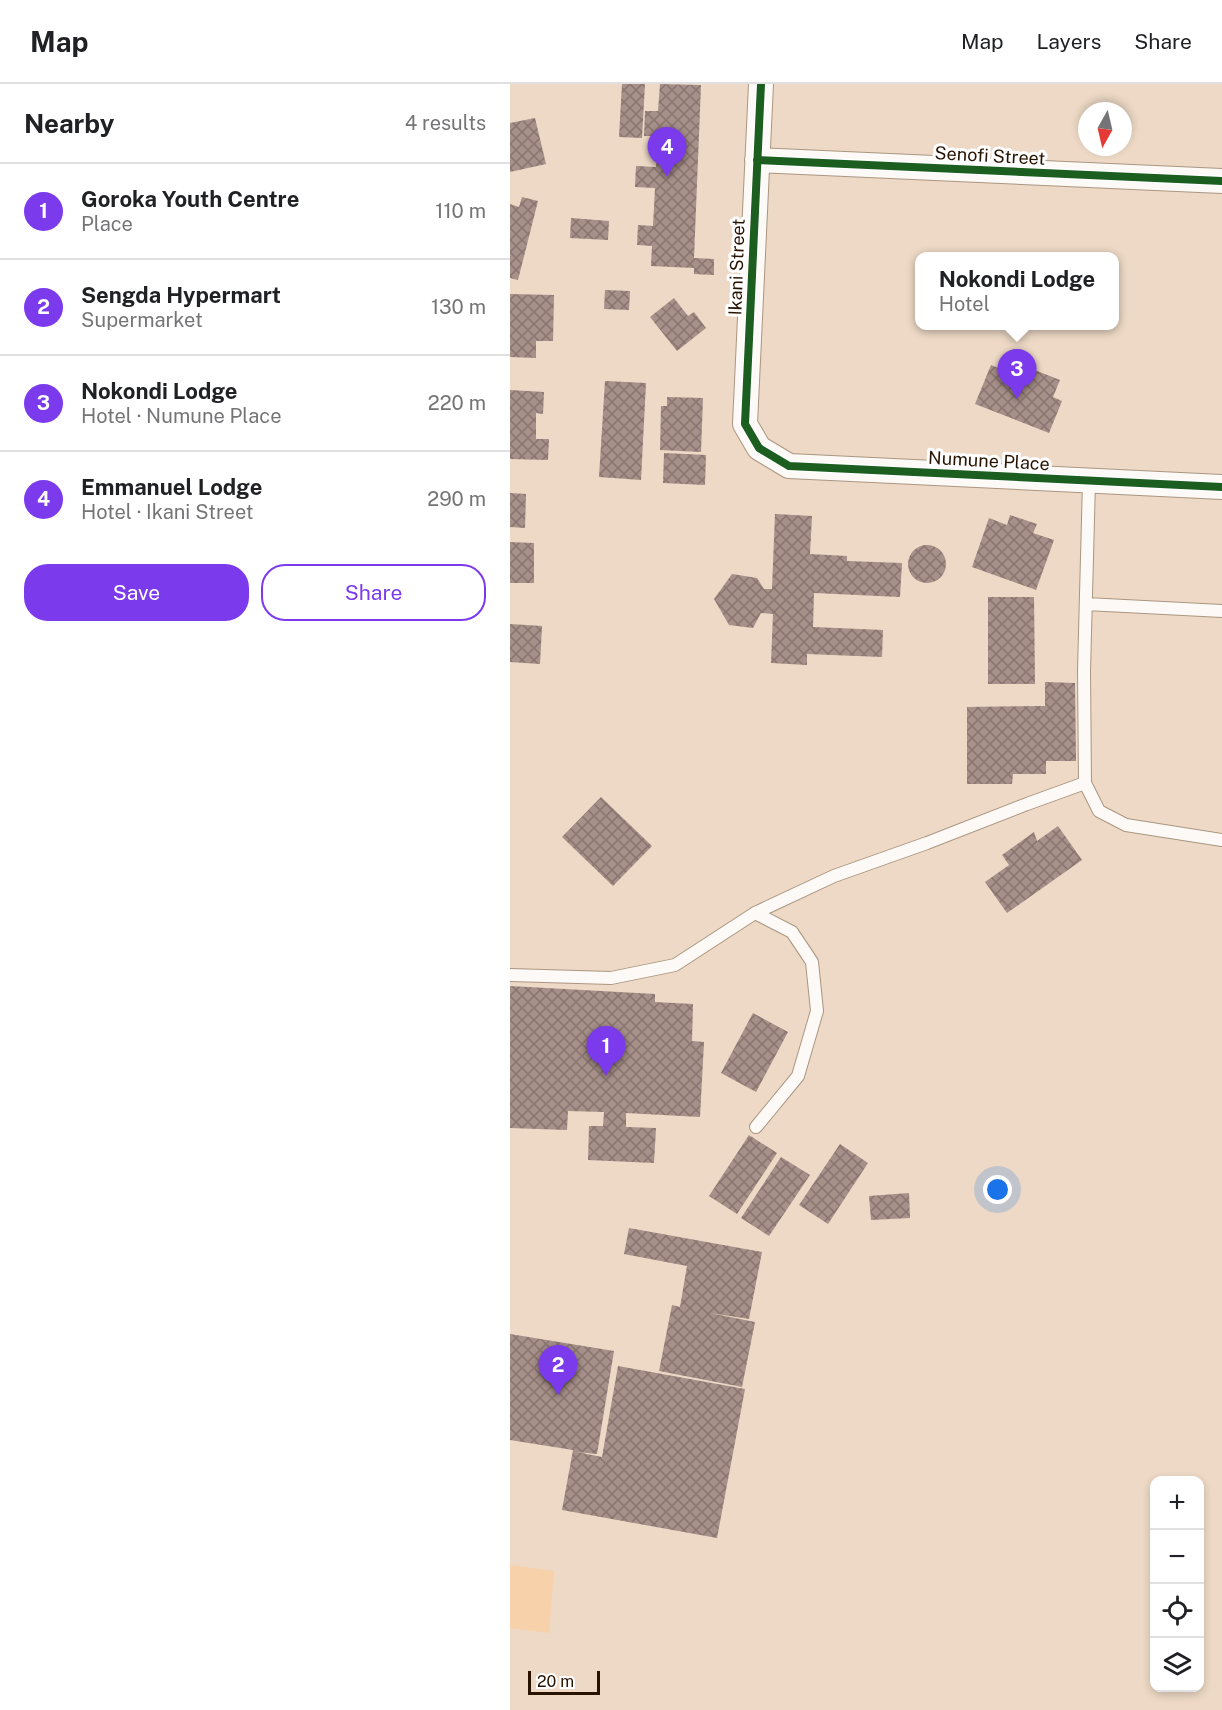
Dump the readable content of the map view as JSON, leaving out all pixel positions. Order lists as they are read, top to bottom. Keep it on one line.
{"streets":{"street":["Senofi Street","Ikani Street","Numune Place"]},"crossings":[["Senofi Street","Ikani Street"],["Ikani Street","Numune Place"]],"scale_bar":"20 m","north":"bottom","page":{"header":"Map","nav":["Map","Layers","Share"],"heading":["Nearby","4 results"],"pins":["4","3","1","2"],"list":[{"mark":"1","name":"Goroka Youth Centre","note":"Place","value":"110 m"},{"mark":"2","name":"Sengda Hypermart","note":"Supermarket","value":"130 m"},{"mark":"3","name":"Nokondi Lodge","note":"Hotel · Numune Place","value":"220 m"},{"mark":"4","name":"Emmanuel Lodge","note":"Hotel · Ikani Street","value":"290 m"}],"popup":["Nokondi Lodge","Hotel"],"buttons":["Save","Share"],"map_buttons":["+","−"],"scale":"20 m"}}
